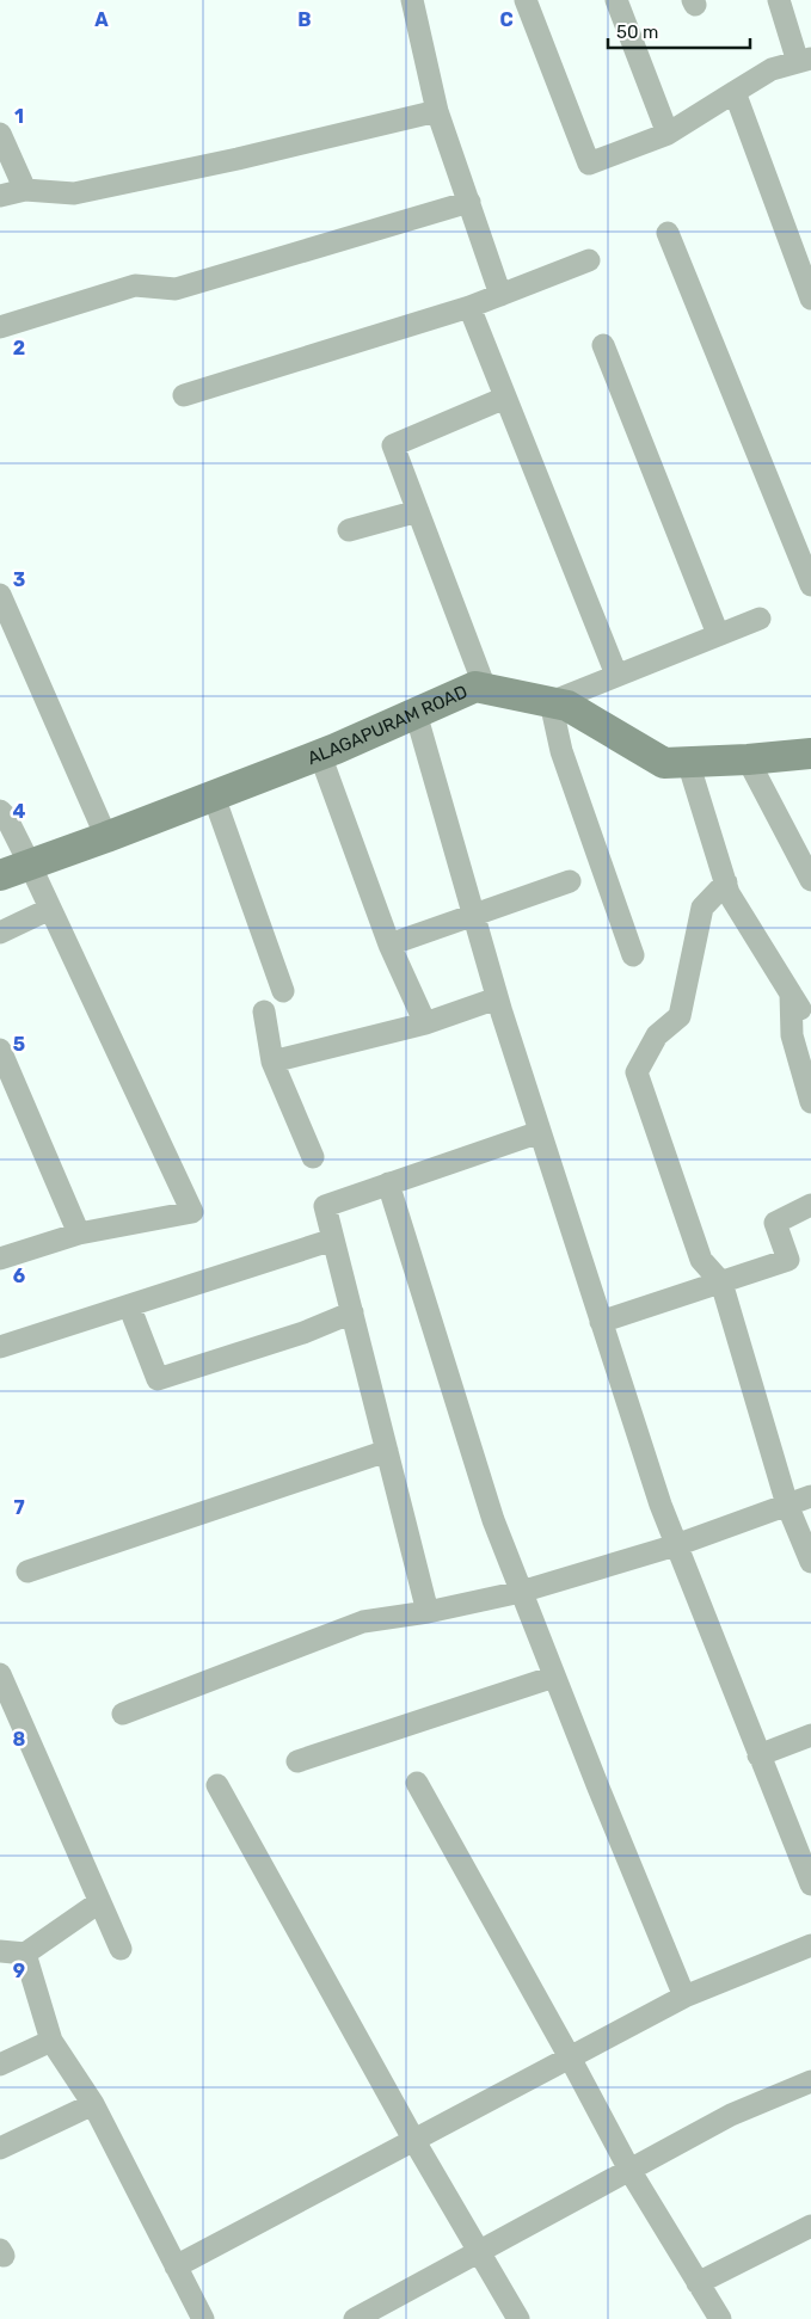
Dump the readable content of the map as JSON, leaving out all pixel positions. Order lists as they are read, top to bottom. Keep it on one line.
{"streets":{"main road":["ALAGAPURAM ROAD"]},"scale_bar":"50 m","grid":{"columns":["A","B","C"],"rows":["1","2","3","4","5","6","7","8","9"]}}
